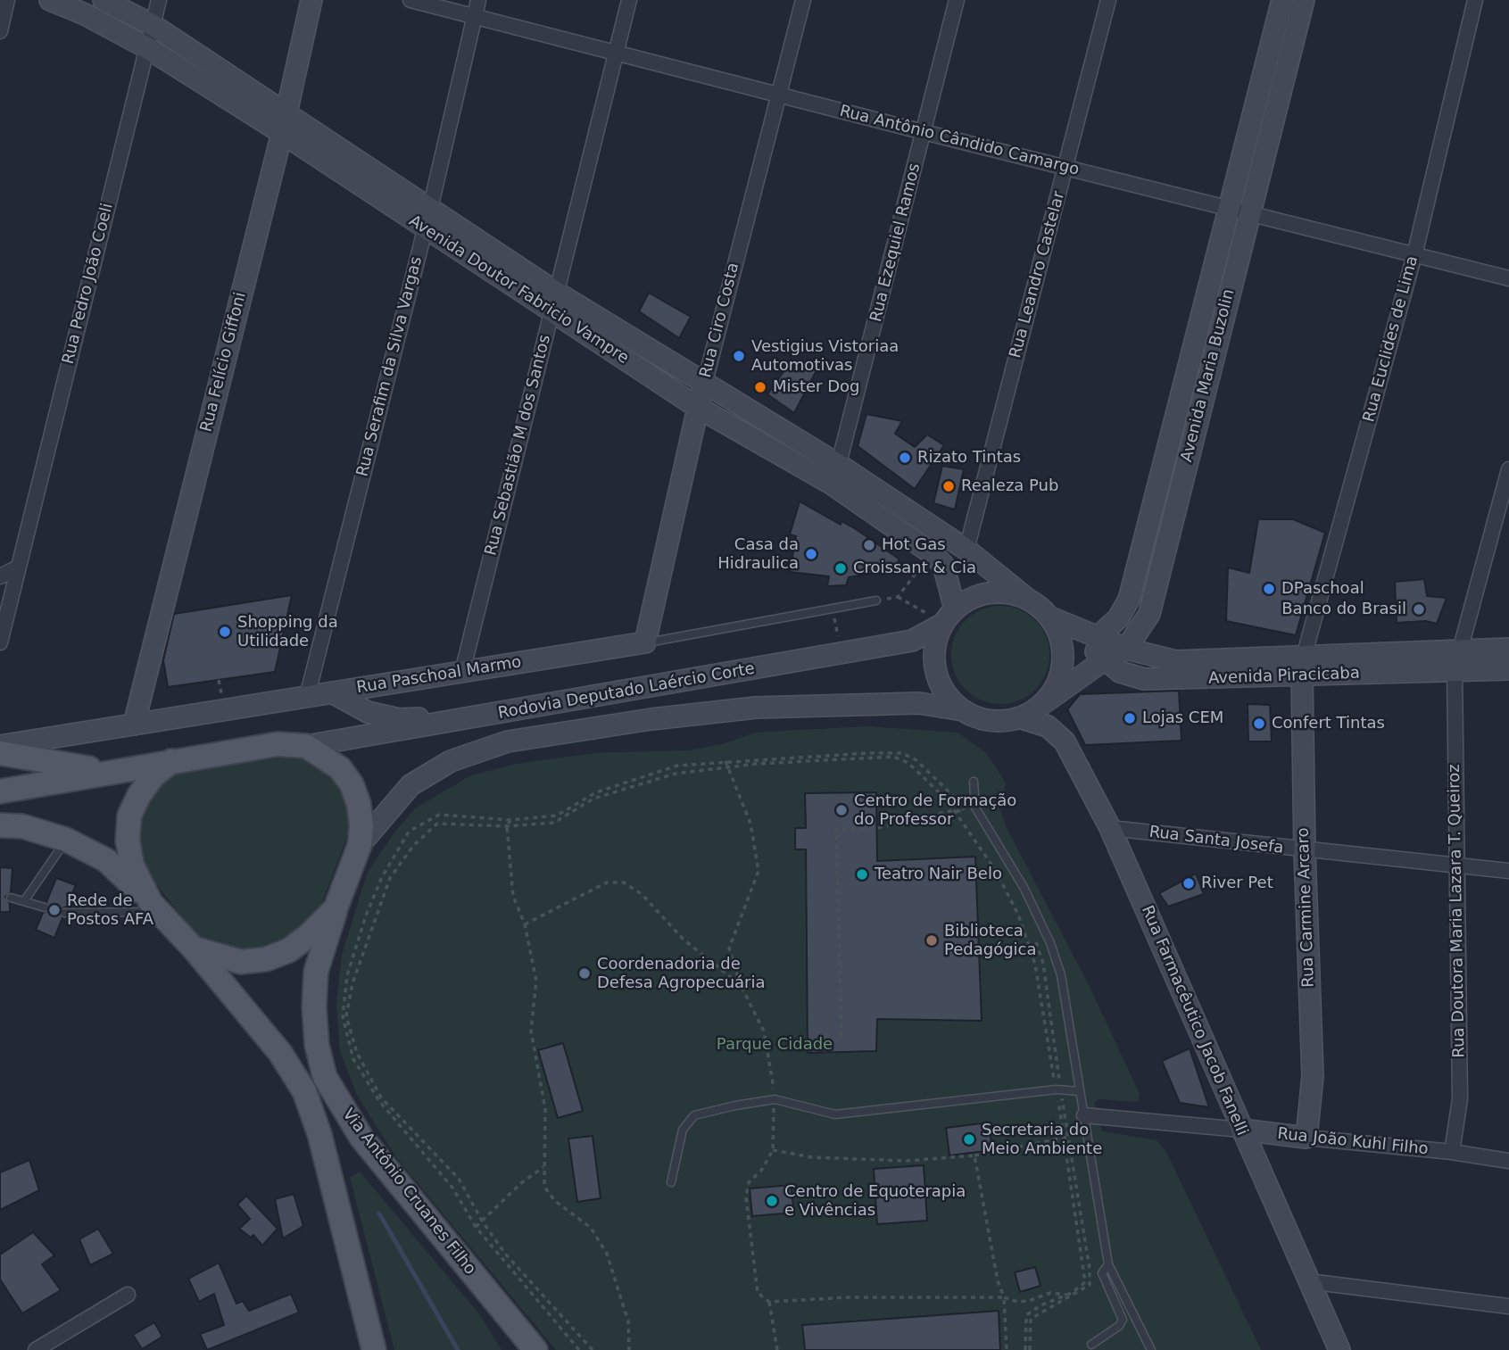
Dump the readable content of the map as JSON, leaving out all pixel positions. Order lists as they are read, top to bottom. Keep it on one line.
{"streets":{"main road":["Avenida Doutor Fabricio Vampre","Rua Ciro Costa","Rua Felício Giffoni","Avenida Maria Buzolin","Rua Paschoal Marmo","Avenida Piracicaba","Rodovia Deputado Laércio Corte","Rua Carmine Arcaro","Rua Farmacêutico Jacob Fanelli","Rua João Kuhl Filho","Via Antônio Cruanes Filho"],"street":["Rua Antônio Cândido Camargo","Rua Ezequiel Ramos","Rua Leandro Castelar","Rua Pedro João Coeli","Rua Euclides de Lima","Rua Serafim da Silva Vargas","Rua Sebastião M dos Santos","Rua Santa Josefa","Rua Doutora Maria Lazara T. Queiroz"]},"crossings":[["Rua Antônio Cândido Camargo","Rua Ezequiel Ramos"],["Rua Antônio Cândido Camargo","Rua Leandro Castelar"],["Rua Antônio Cândido Camargo","Rua Ciro Costa"],["Rua Antônio Cândido Camargo","Rua Euclides de Lima"],["Rua Antônio Cândido Camargo","Rua Serafim da Silva Vargas"],["Rua Antônio Cândido Camargo","Avenida Maria Buzolin"],["Rua Antônio Cândido Camargo","Rua Sebastião M dos Santos"],["Rua Ezequiel Ramos","Avenida Doutor Fabricio Vampre"],["Rua Leandro Castelar","Avenida Doutor Fabricio Vampre"],["Rua Pedro João Coeli","Avenida Doutor Fabricio Vampre"],["Avenida Doutor Fabricio Vampre","Rua Ciro Costa"],["Avenida Doutor Fabricio Vampre","Rua Felício Giffoni"],["Avenida Doutor Fabricio Vampre","Rua Serafim da Silva Vargas"],["Avenida Doutor Fabricio Vampre","Avenida Maria Buzolin"],["Avenida Doutor Fabricio Vampre","Rua Sebastião M dos Santos"],["Avenida Doutor Fabricio Vampre","Avenida Piracicaba"],["Avenida Doutor Fabricio Vampre","Rodovia Deputado Laércio Corte"],["Avenida Doutor Fabricio Vampre","Rua Farmacêutico Jacob Fanelli"],["Rua Ciro Costa","Rua Paschoal Marmo"],["Rua Euclides de Lima","Avenida Piracicaba"],["Rua Euclides de Lima","Rua Carmine Arcaro"],["Rua Felício Giffoni","Rua Paschoal Marmo"],["Rua Serafim da Silva Vargas","Rua Paschoal Marmo"],["Avenida Maria Buzolin","Avenida Piracicaba"],["Avenida Maria Buzolin","Rodovia Deputado Laércio Corte"],["Avenida Maria Buzolin","Rua Farmacêutico Jacob Fanelli"],["Rua Sebastião M dos Santos","Rua Paschoal Marmo"],["Avenida Piracicaba","Rodovia Deputado Laércio Corte"],["Avenida Piracicaba","Rua Carmine Arcaro"],["Avenida Piracicaba","Rua Doutora Maria Lazara T. Queiroz"],["Avenida Piracicaba","Rua Farmacêutico Jacob Fanelli"],["Rodovia Deputado Laércio Corte","Rua Farmacêutico Jacob Fanelli"],["Rodovia Deputado Laércio Corte","Via Antônio Cruanes Filho"],["Rua Santa Josefa","Rua Carmine Arcaro"],["Rua Santa Josefa","Rua Doutora Maria Lazara T. Queiroz"],["Rua Santa Josefa","Rua Farmacêutico Jacob Fanelli"],["Rua Carmine Arcaro","Rua João Kuhl Filho"],["Rua Doutora Maria Lazara T. Queiroz","Rua João Kuhl Filho"],["Rua Farmacêutico Jacob Fanelli","Rua João Kuhl Filho"]],"parks":["Parque Cidade"],"places":["Vestigius Vistoriaa Automotivas","Mister Dog","Rizato Tintas","Realeza Pub","Hot Gas","Casa da Hidraulica","Croissant & Cia","DPaschoal","Banco do Brasil","Shopping da Utilidade","Lojas CEM","Confert Tintas","Centro de Formação do Professor","Teatro Nair Belo","River Pet","Rede de Postos AFA","Biblioteca Pedagógica","Coordenadoria de Defesa Agropecuária","Secretaria do Meio Ambiente","Centro de Equoterapia e Vivências"]}
